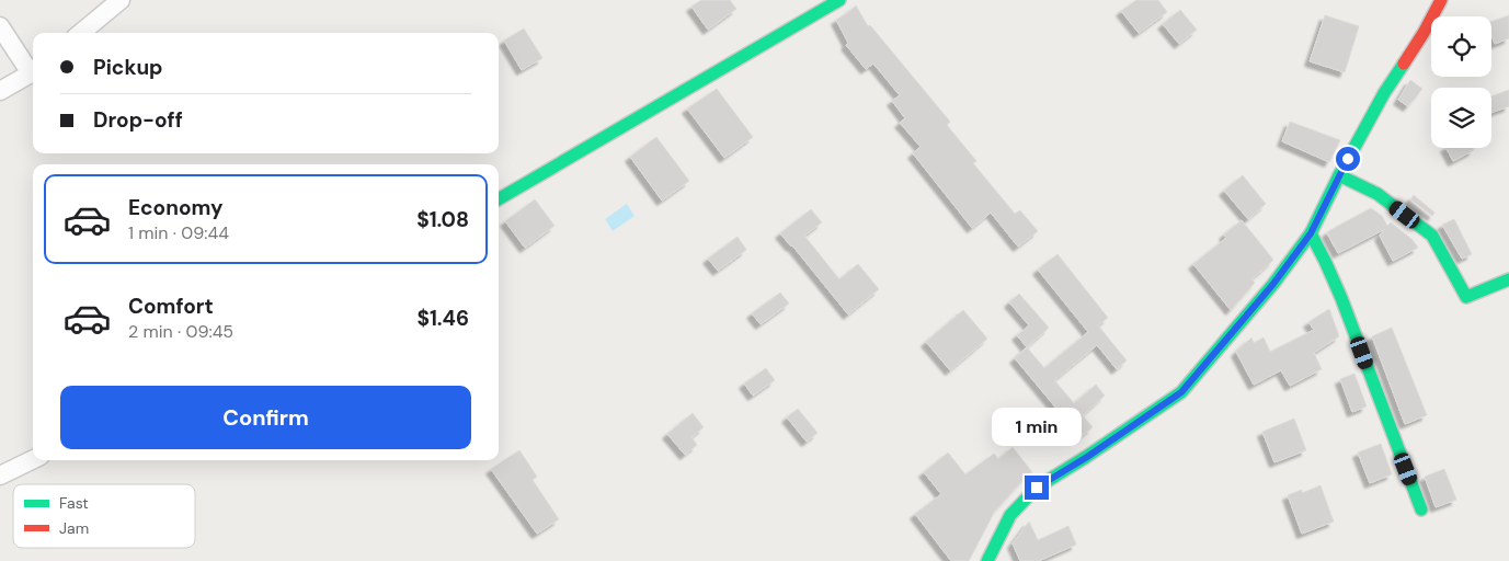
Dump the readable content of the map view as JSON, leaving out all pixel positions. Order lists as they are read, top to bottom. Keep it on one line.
{"legend":["Fast","Jam"],"page":{"banner":["Pickup","Drop-off"],"list":[{"name":"Economy","note":"1 min · 09:44","value":"$1.08"},{"name":"Comfort","note":"2 min · 09:45","value":"$1.46"}],"buttons":"Confirm","bubble":"1 min"}}
